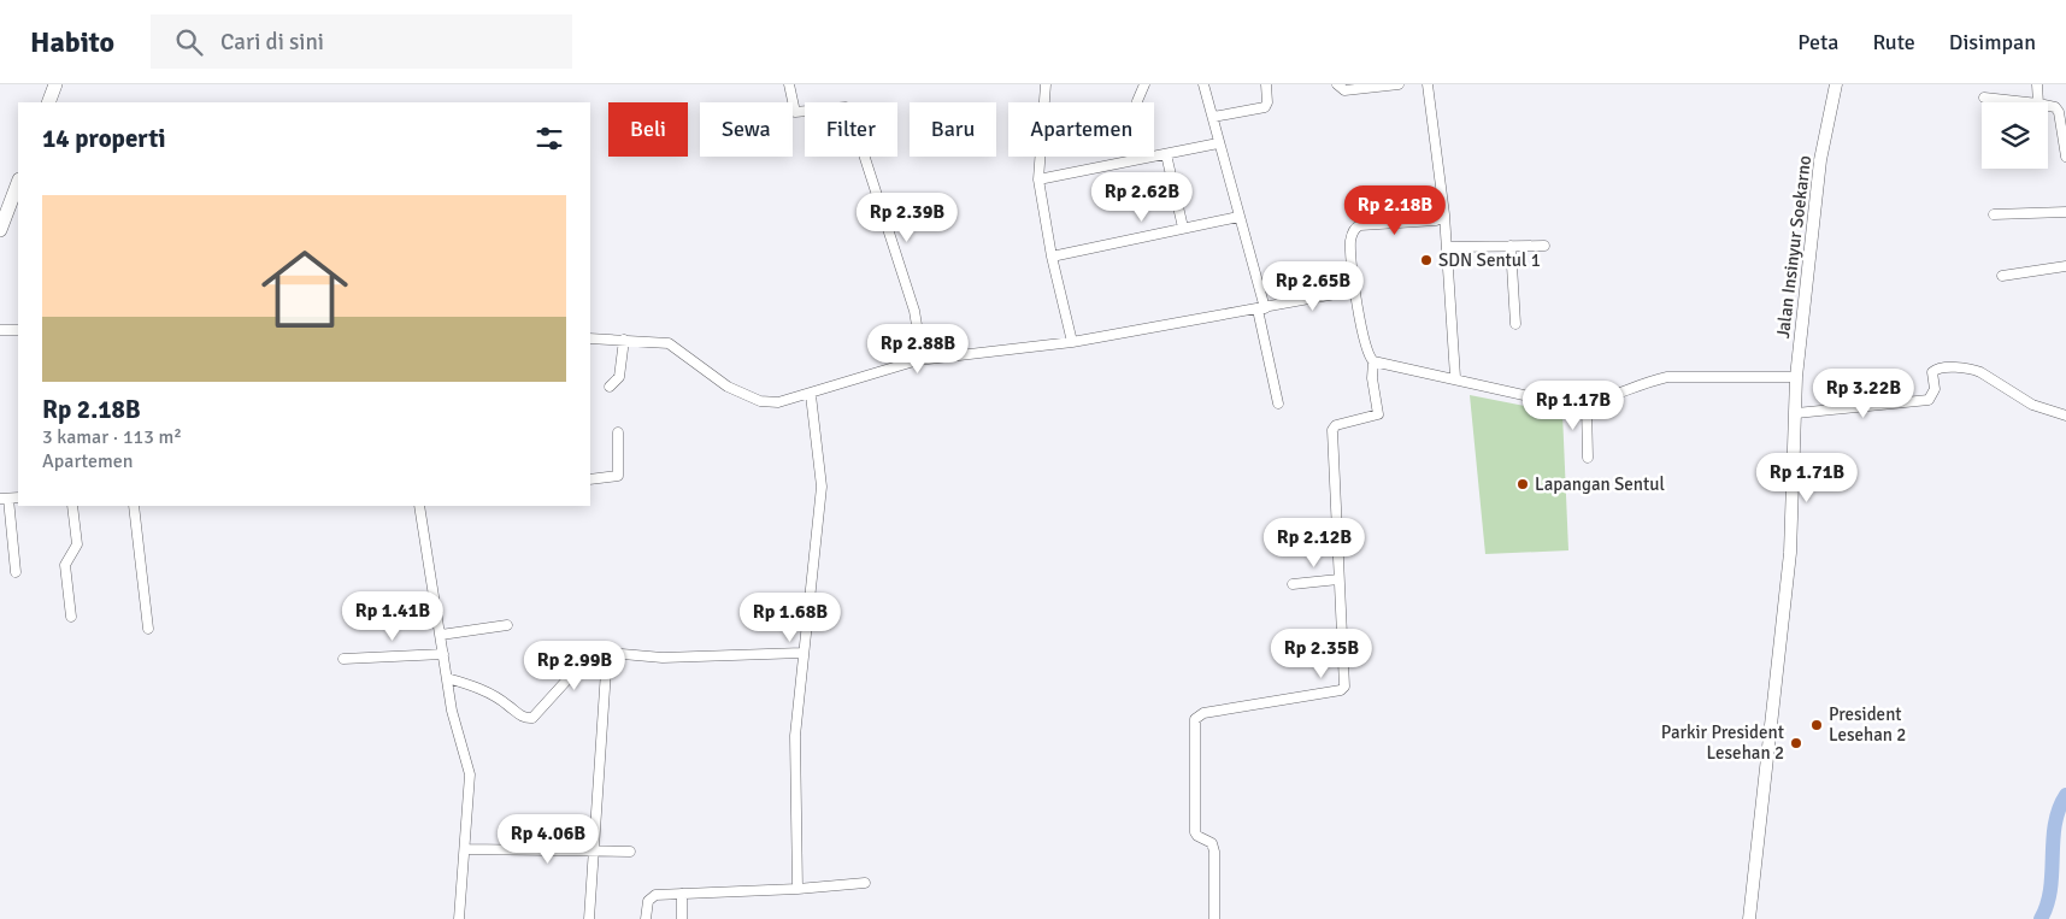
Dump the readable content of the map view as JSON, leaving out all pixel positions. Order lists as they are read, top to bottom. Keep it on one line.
{"streets":{"main road":["Jalan Insinyur Soekarno"]},"places":["SDN Sentul 1","Lapangan Sentul","President Lesehan 2","Parkir President Lesehan 2"],"page":{"header":"Habito","search":"Cari di sini","nav":["Peta","Rute","Disimpan"],"chip":["Beli","Sewa","Filter","Baru","Apartemen"],"heading":"14 properti","price":["Rp 2.62B","Rp 2.18B","Rp 2.39B","Rp 2.65B","Rp 2.88B","Rp 3.22B","Rp 1.17B","Rp 1.71B","Rp 2.12B","Rp 1.41B","Rp 1.68B","Rp 2.35B","Rp 2.99B","Rp 4.06B"],"list":[{"name":"Rp 2.18B","note":"3 kamar · 113 m² · Apartemen"}]}}
